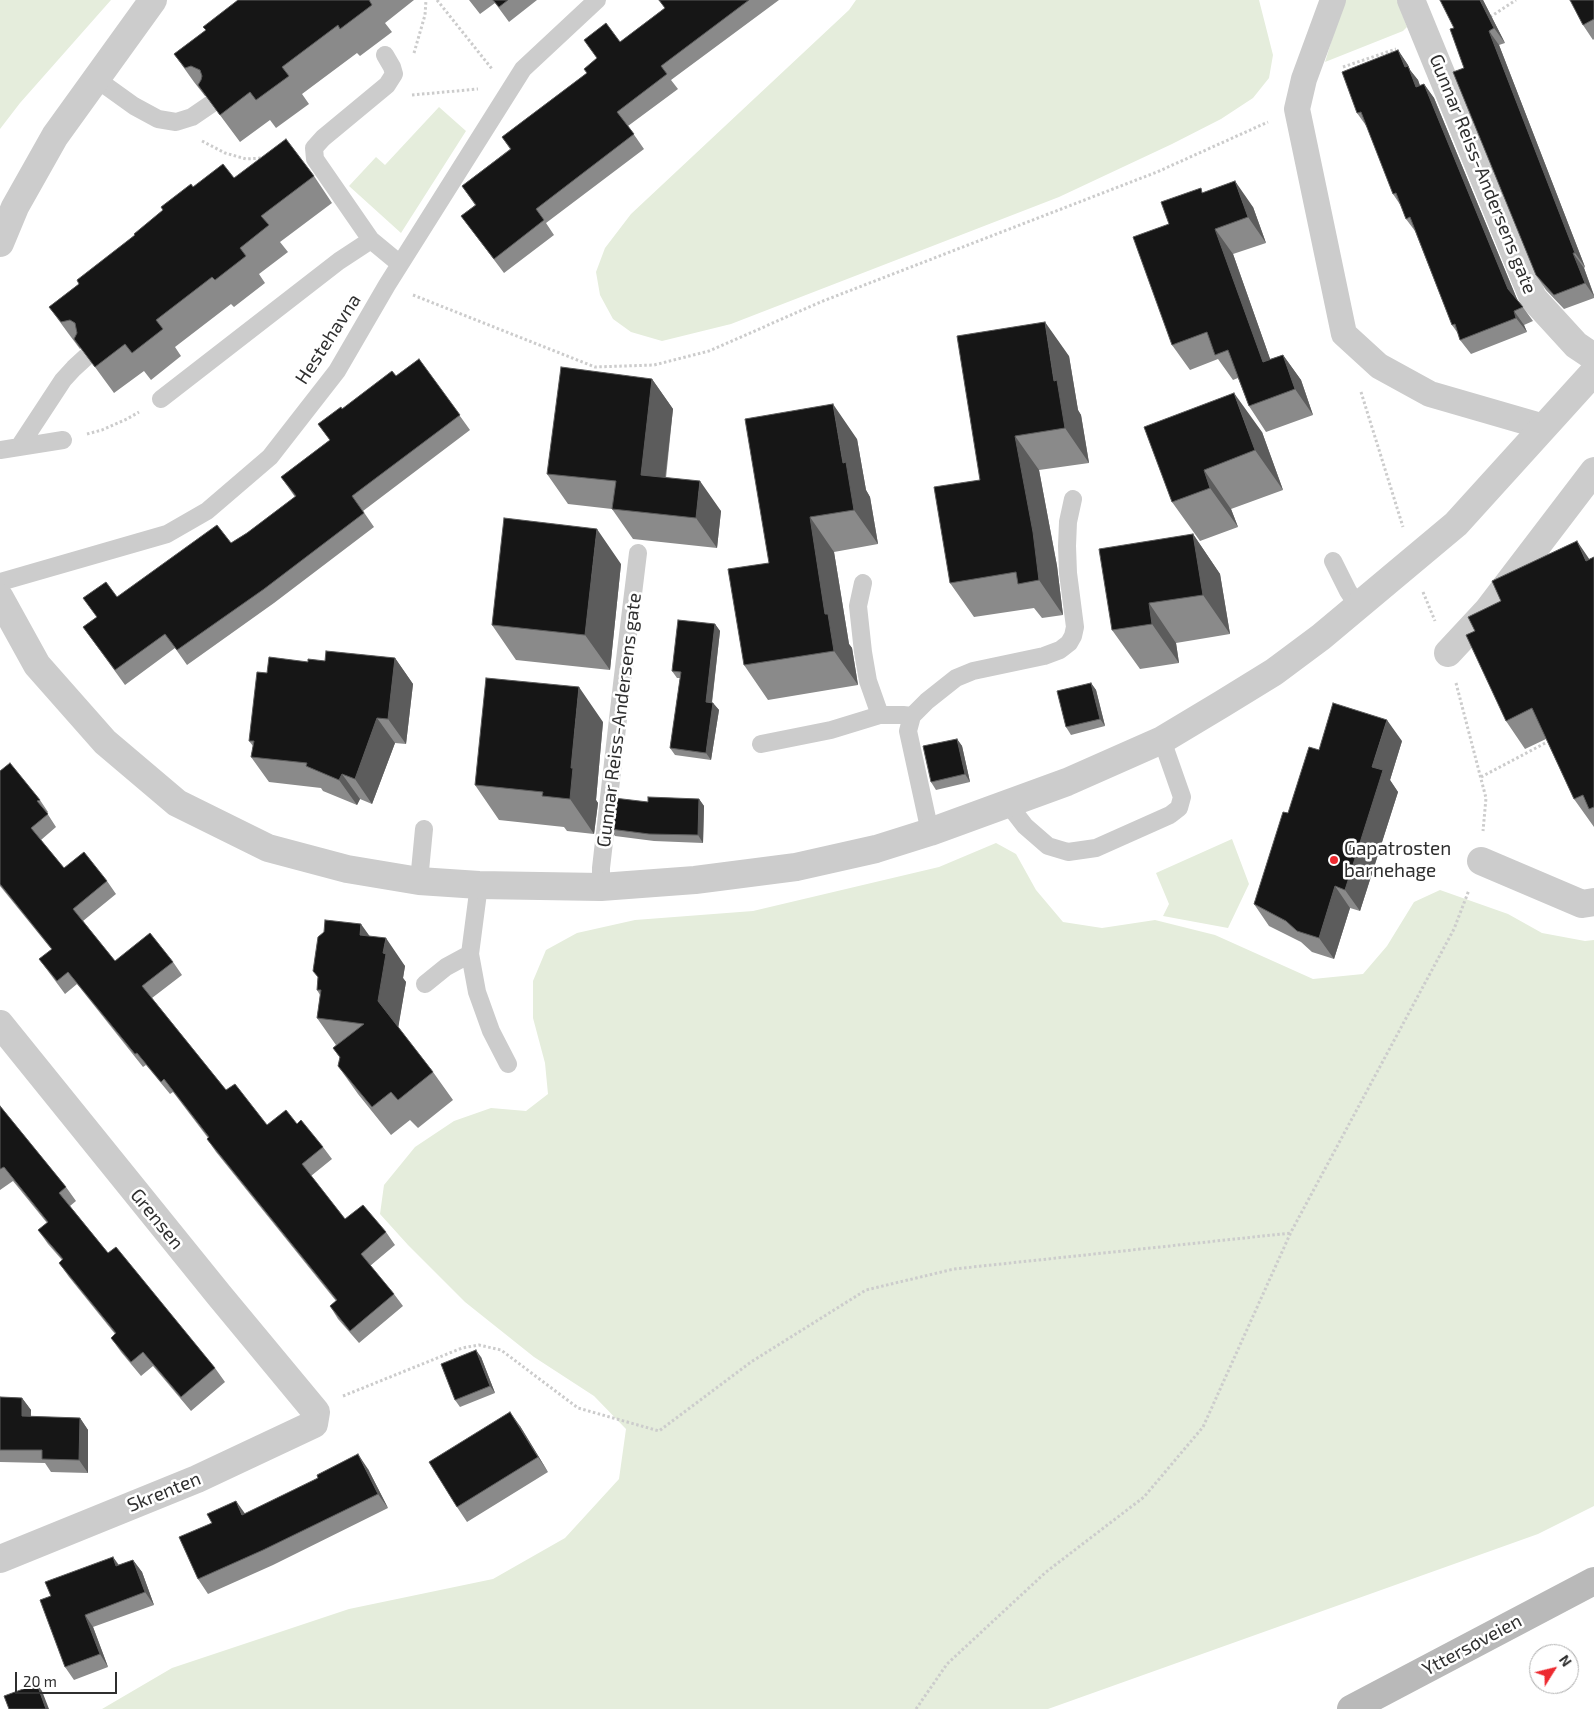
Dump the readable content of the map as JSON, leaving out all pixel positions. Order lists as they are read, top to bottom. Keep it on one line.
{"streets":{"main road":["Yttersøveien"],"street":["Gunnar Reiss-Andersens gate","Grensen","Skrenten"],"lane":["Hestehavna"]},"crossings":[["Grensen","Skrenten"]],"places":["Gapatrosten barnehage"],"scale_bar":"20 m","north":"top right"}
